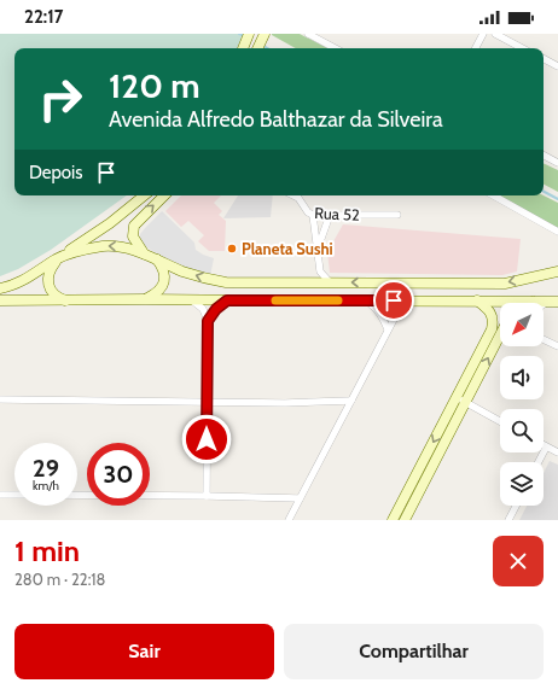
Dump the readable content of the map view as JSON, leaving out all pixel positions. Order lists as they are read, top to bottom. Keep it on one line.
{"streets":{"street":["Rua 52"]},"places":["Planeta Sushi"],"north":"bottom left","page":{"status":"22:17","turn":["120 m","Avenida Alfredo Balthazar da Silveira"],"then":"Depois","speed":"29 km/h","limit":"30","heading":["1 min","280 m · 22:18"],"buttons":["Sair","Compartilhar"]}}
